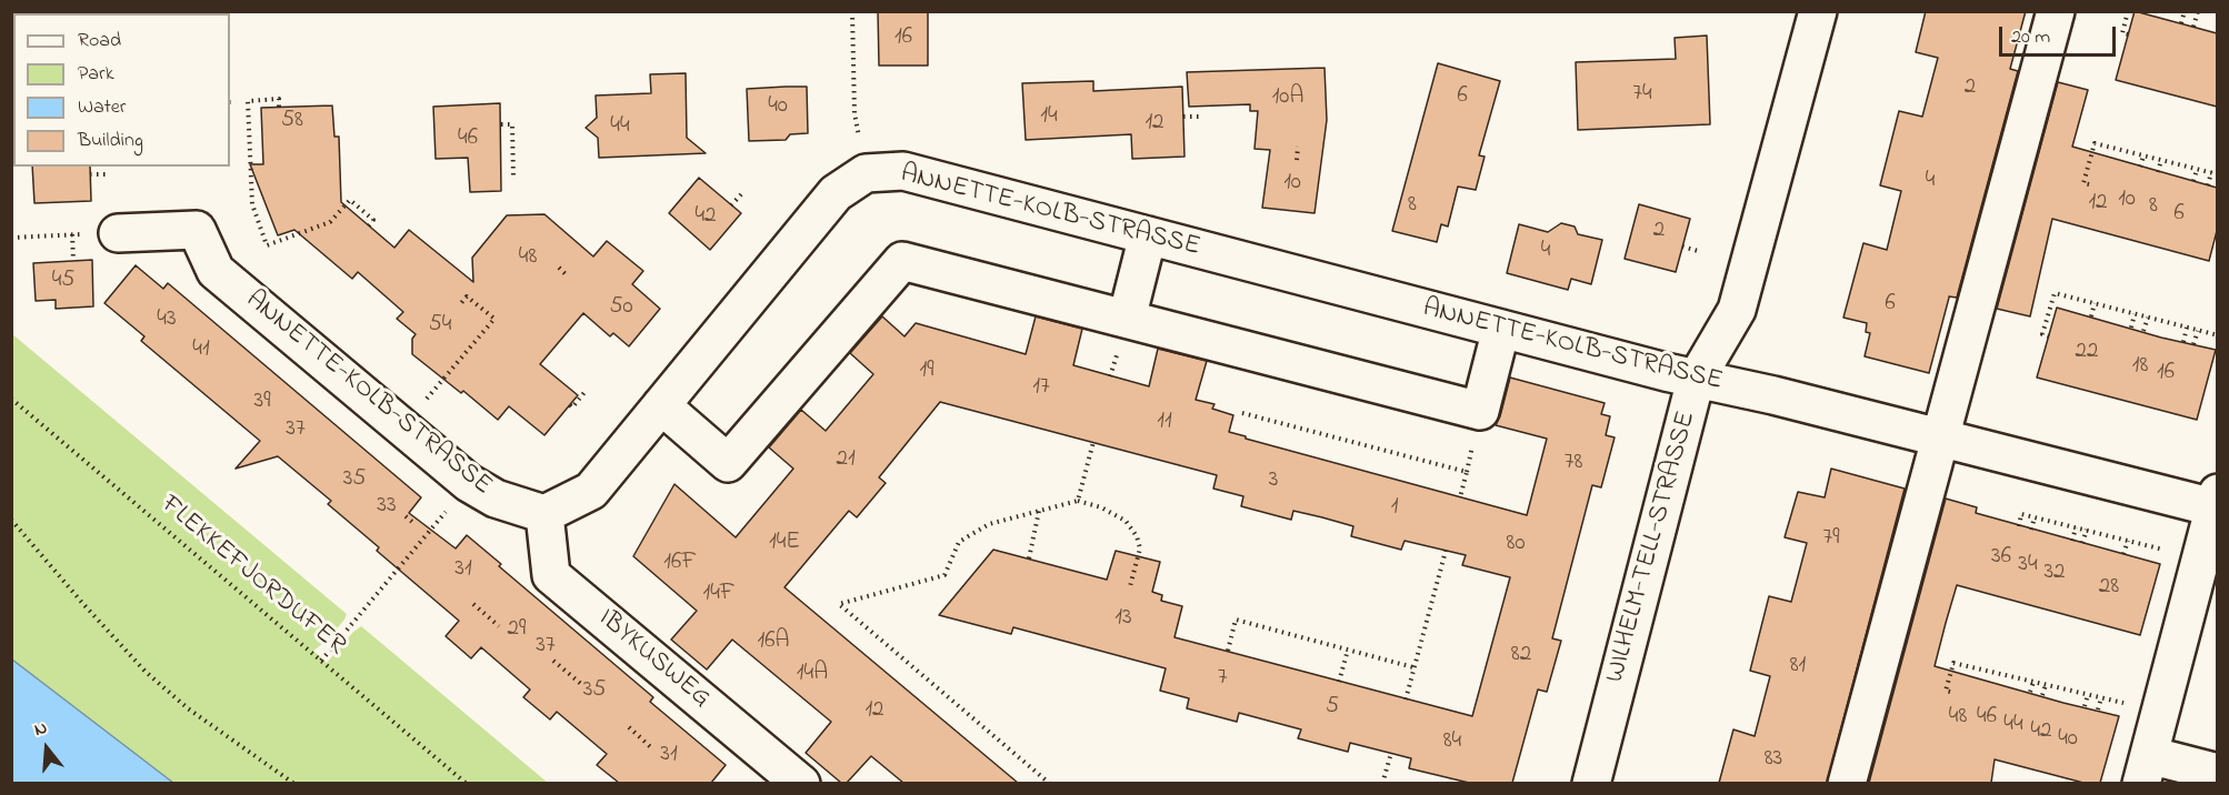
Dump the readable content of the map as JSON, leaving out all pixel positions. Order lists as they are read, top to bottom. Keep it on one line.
{"streets":{"street":["ANNETTE-KOLB-STRASSE","WILHELM-TELL-STRASSE","IBYKUSWEG"],"path":["FLEKKEFJORDUFER"]},"crossings":[["ANNETTE-KOLB-STRASSE","WILHELM-TELL-STRASSE"],["ANNETTE-KOLB-STRASSE","IBYKUSWEG"]],"house_numbers":["16","2","74","6","10A","40","14","58","12","44","46","4","10","10","12","8","8","6","42","2","4","48","45","6","50","43","54","41","22","18","19","16","17","39","11","37","21","78","35","3","33","1","79","14E","80","36","16F","34","31","32","28","14F","13","29","16A","37","82","81","14A","7","35","5","12","48","46","44","42","40","84","31","83"],"legend":["Road","Park","Water","Building"],"scale_bar":"20 m","north":"top"}
